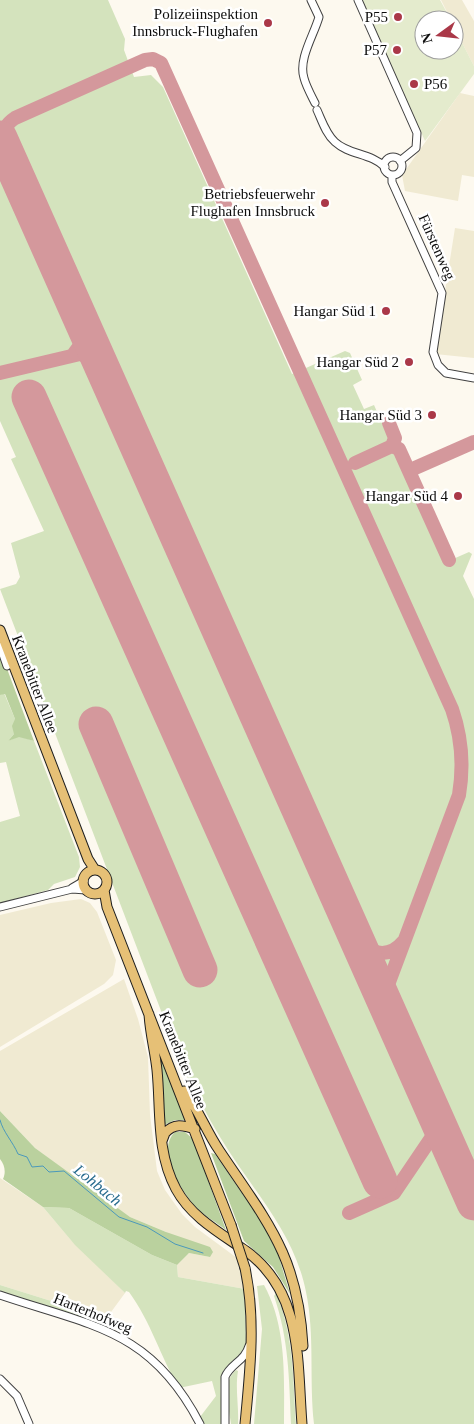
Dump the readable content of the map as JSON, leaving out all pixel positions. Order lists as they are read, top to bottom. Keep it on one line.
{"streets":{"main road":["Kranebitter Allee"],"street":["Fürstenweg","Harterhofweg"]},"water":["Lohbach"],"places":["P55","Polizeiinspektion Innsbruck-Flughafen","P57","P56","Betriebsfeuerwehr Flughafen Innsbruck","Hangar Süd 1","Hangar Süd 2","Hangar Süd 3","Hangar Süd 4"],"north":"left"}
